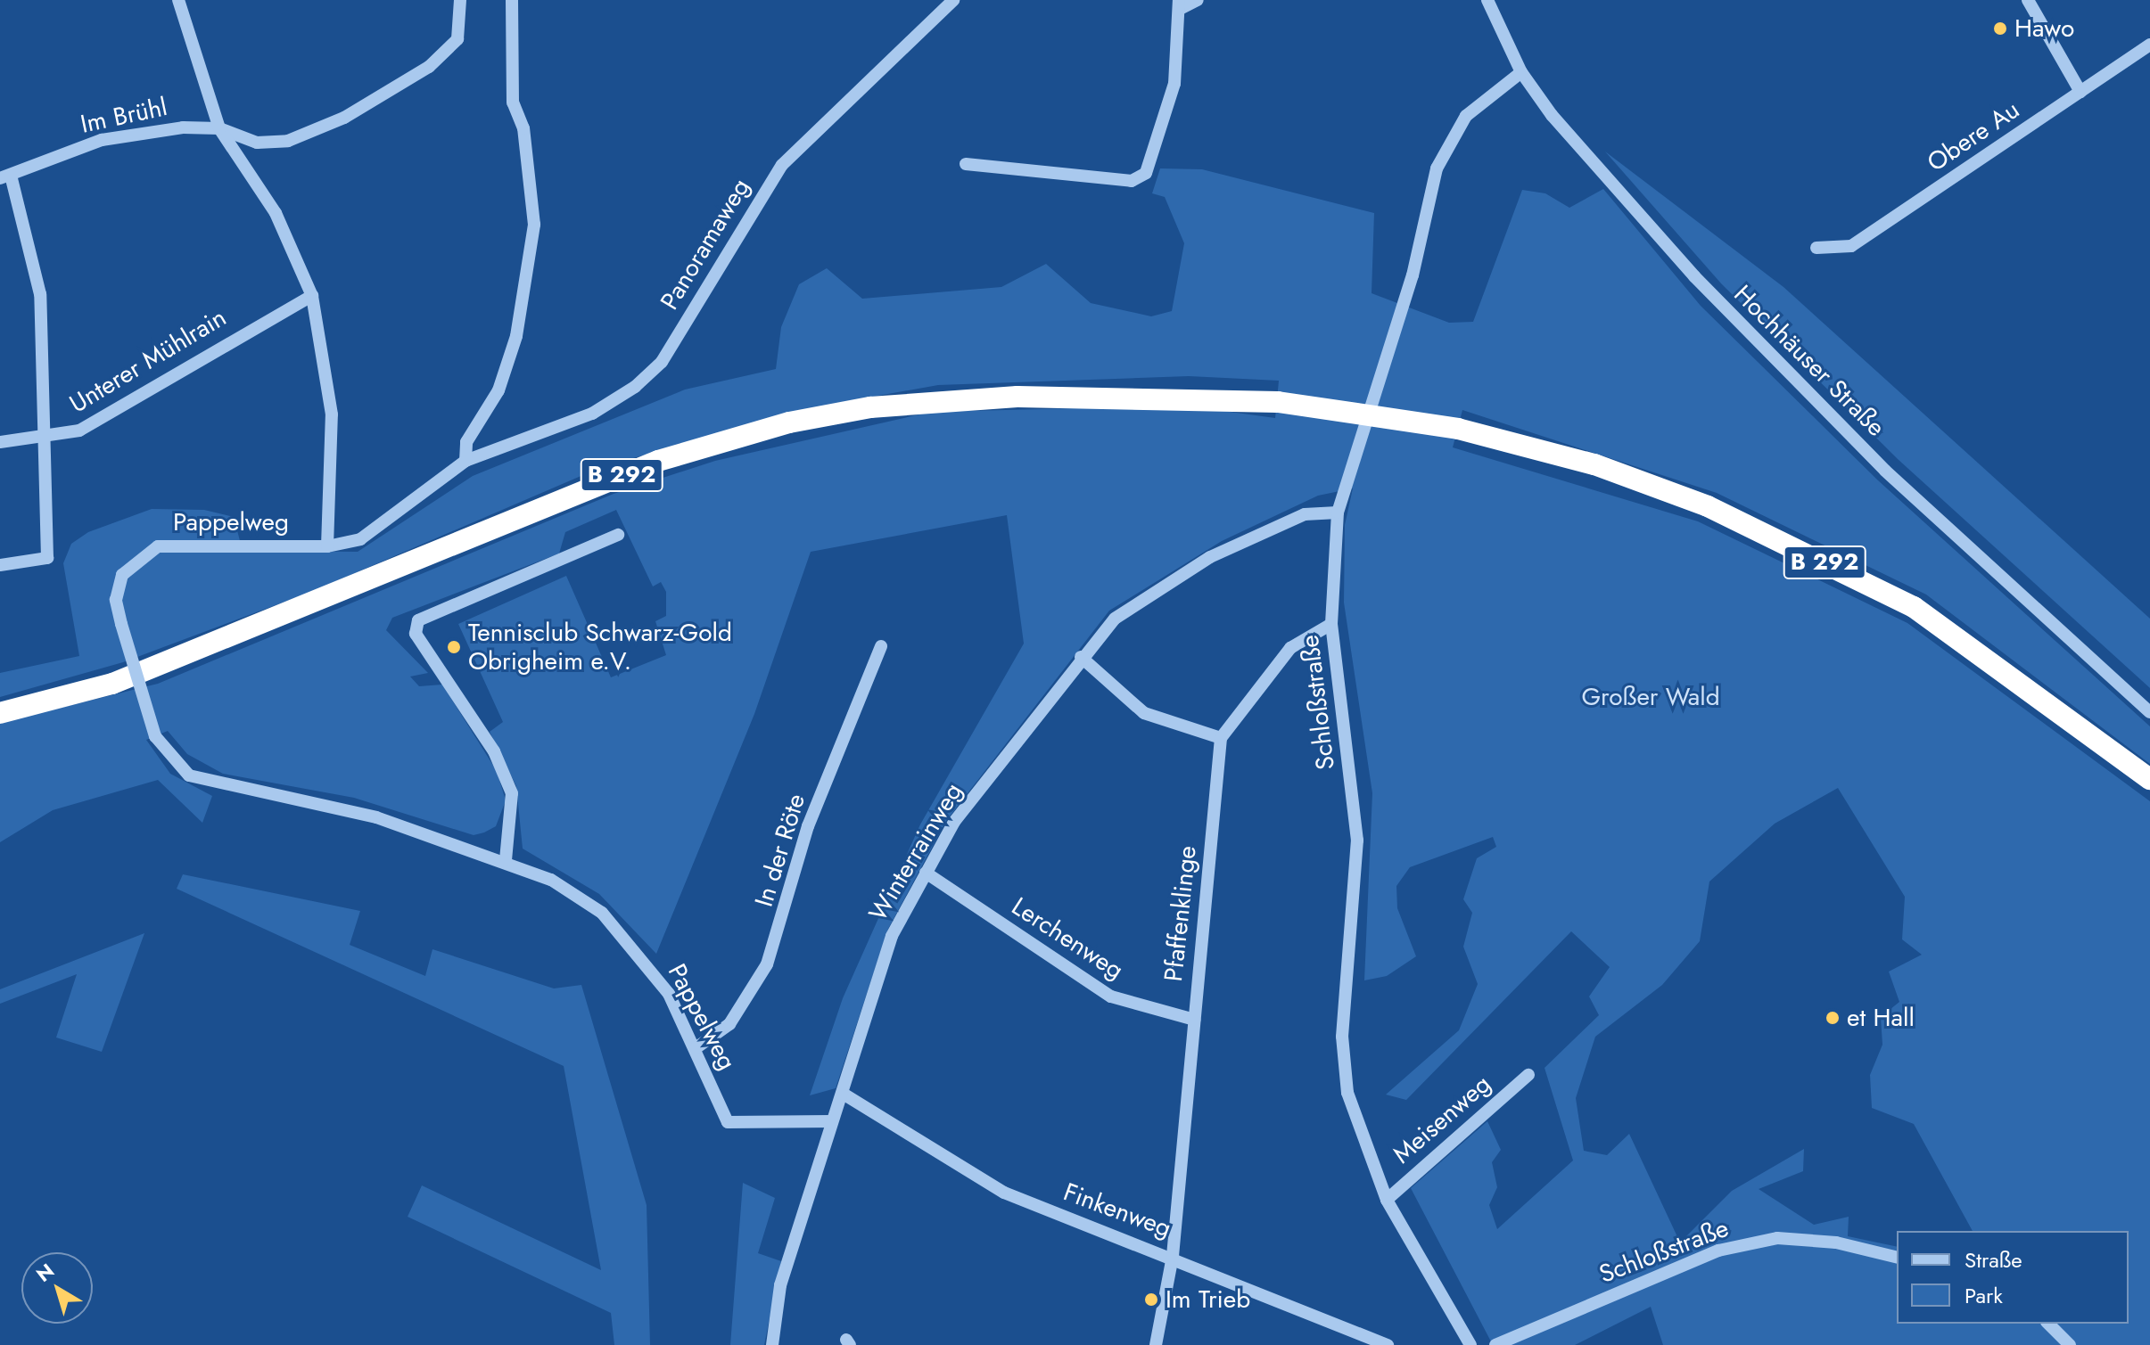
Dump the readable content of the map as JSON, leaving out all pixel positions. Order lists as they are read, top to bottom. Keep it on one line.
{"streets":{"highway":["B 292"],"street":["Im Brühl","Obere Au","Panoramaweg","Unterer Mühlrain","Hochhäuser Straße","Pappelweg","Schloßstraße","In der Röte","Winterrainweg","Pfaffenklinge","Lerchenweg","Meisenweg","Finkenweg"]},"crossings":[["Panoramaweg","Pappelweg"],["Hochhäuser Straße","Schloßstraße"],["Pappelweg","In der Röte"],["Pappelweg","Winterrainweg"],["Schloßstraße","Winterrainweg"],["Schloßstraße","Meisenweg"],["Winterrainweg","Lerchenweg"],["Winterrainweg","Finkenweg"],["Pfaffenklinge","Lerchenweg"],["Pfaffenklinge","Finkenweg"]],"parks":["Großer Wald"],"places":["Hawo","Tennisclub Schwarz-Gold Obrigheim e.V.","et Hall","Im Trieb"],"legend":["Straße","Park"],"north":"top left"}
